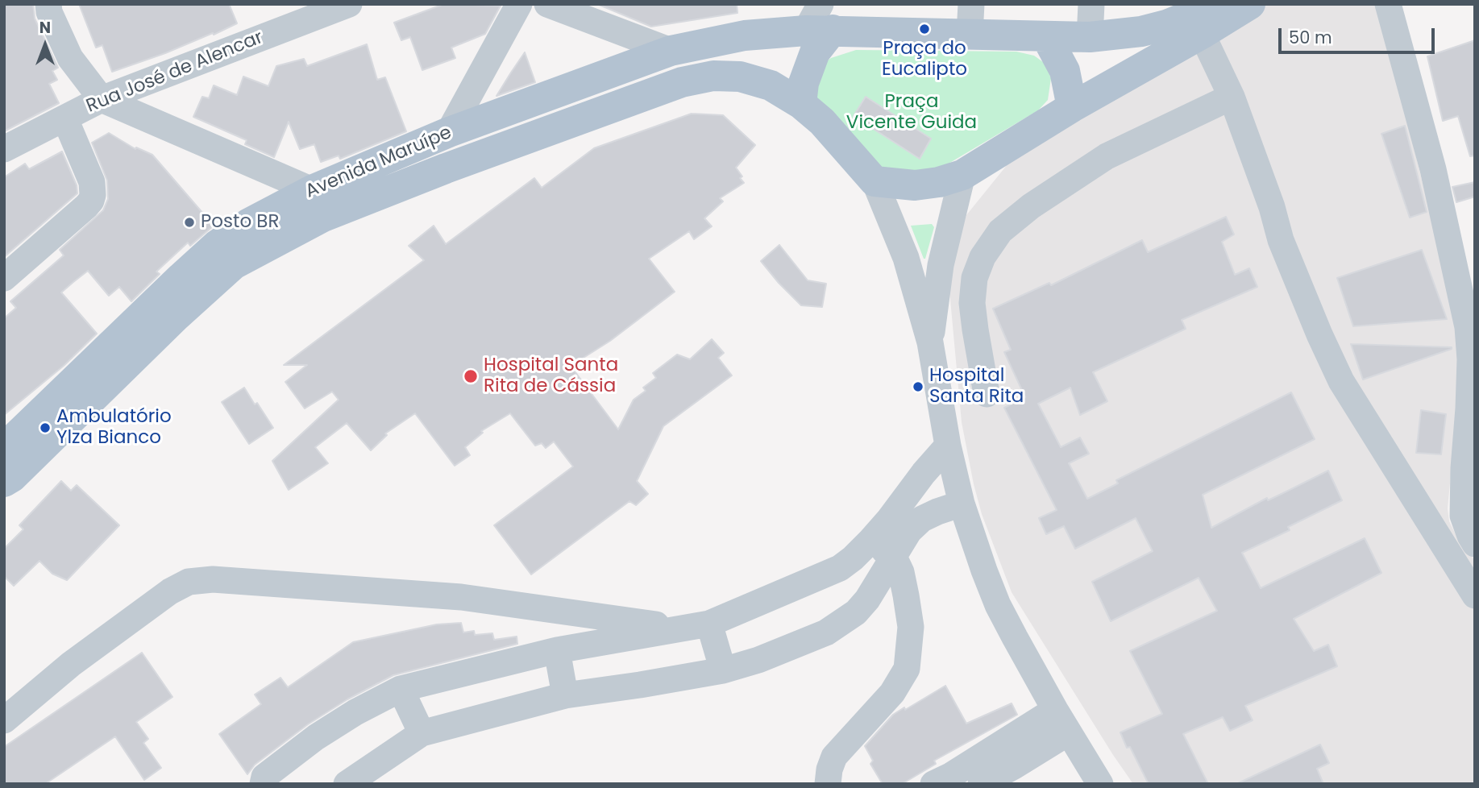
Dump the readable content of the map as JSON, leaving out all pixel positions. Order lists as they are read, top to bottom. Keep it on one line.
{"streets":{"main road":["Avenida Maruípe"],"street":["Rua José de Alencar"]},"parks":["Praça Vicente Guida"],"places":["Praça do Eucalipto","Posto BR","Hospital Santa Rita de Cássia","Hospital Santa Rita","Ambulatório Ylza Bianco"],"scale_bar":"50 m","north":"top"}
